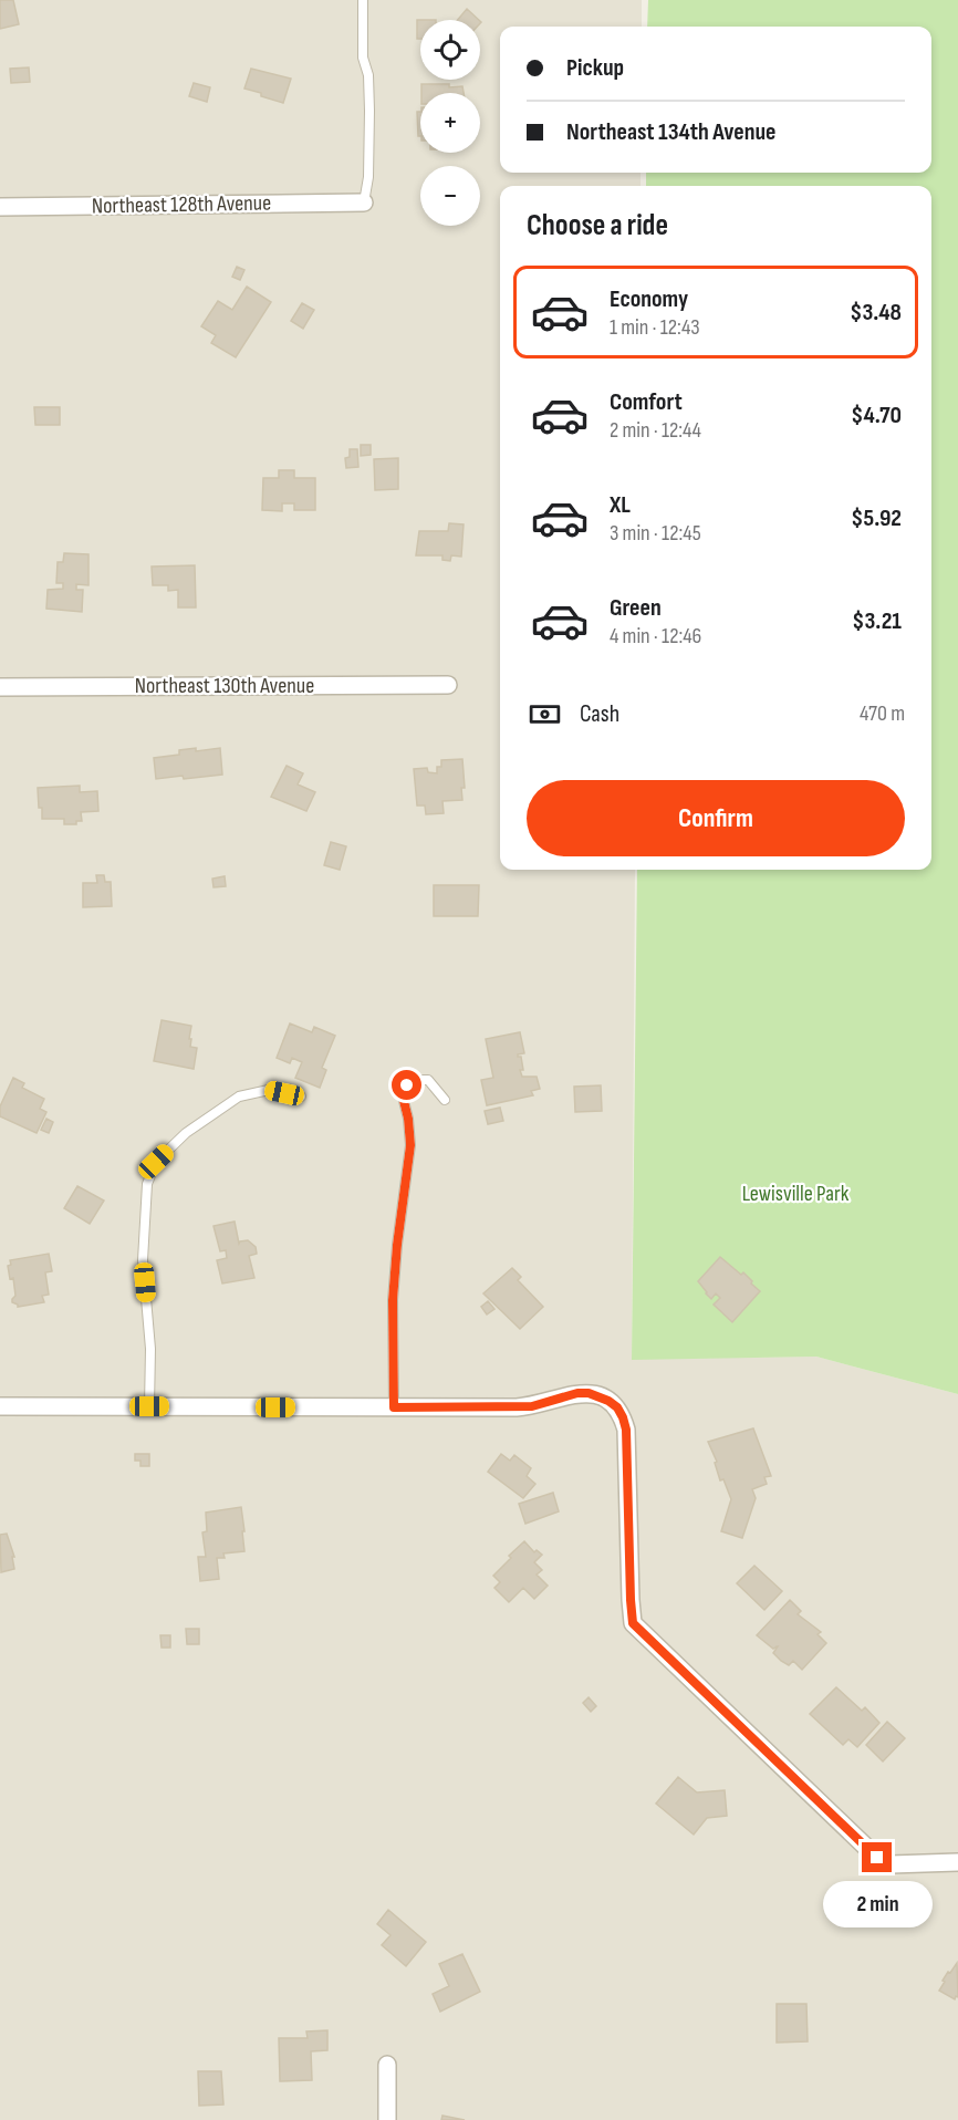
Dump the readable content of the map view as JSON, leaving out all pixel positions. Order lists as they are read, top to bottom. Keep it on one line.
{"streets":{"street":["Northeast 128th Avenue","Northeast 130th Avenue"]},"parks":["Lewisville Park"],"page":{"map_buttons":["+","−"],"banner":["Pickup","Northeast 134th Avenue"],"heading":"Choose a ride","list":[{"name":"Economy","note":"1 min · 12:43","value":"$3.48"},{"name":"Comfort","note":"2 min · 12:44","value":"$4.70"},{"name":"XL","note":"3 min · 12:45","value":"$5.92"},{"name":"Green","note":"4 min · 12:46","value":"$3.21"}],"pay":["Cash","470 m"],"buttons":"Confirm","bubble":"2 min"}}
